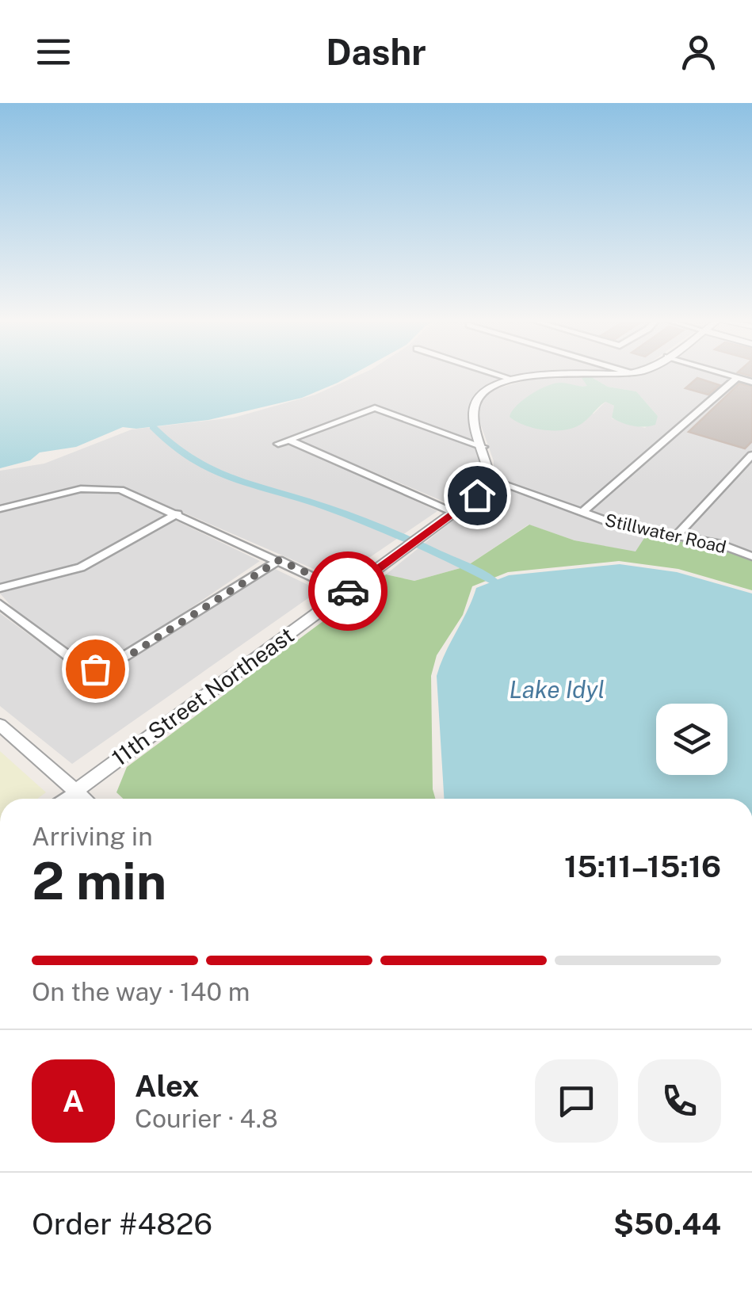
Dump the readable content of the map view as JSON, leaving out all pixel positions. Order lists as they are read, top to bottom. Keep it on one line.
{"streets":{"street":["Stillwater Road","11th Street Northeast"]},"crossings":[["Stillwater Road","11th Street Northeast"]],"water":["Lake Idyl"],"page":{"header":"Dashr","heading":["2 min","Arriving in","15:11–15:16"],"panel":["Alex","Courier · 4.8","Order #4826","$50.44"],"bar":"On the way · 140 m","round":"A"}}
